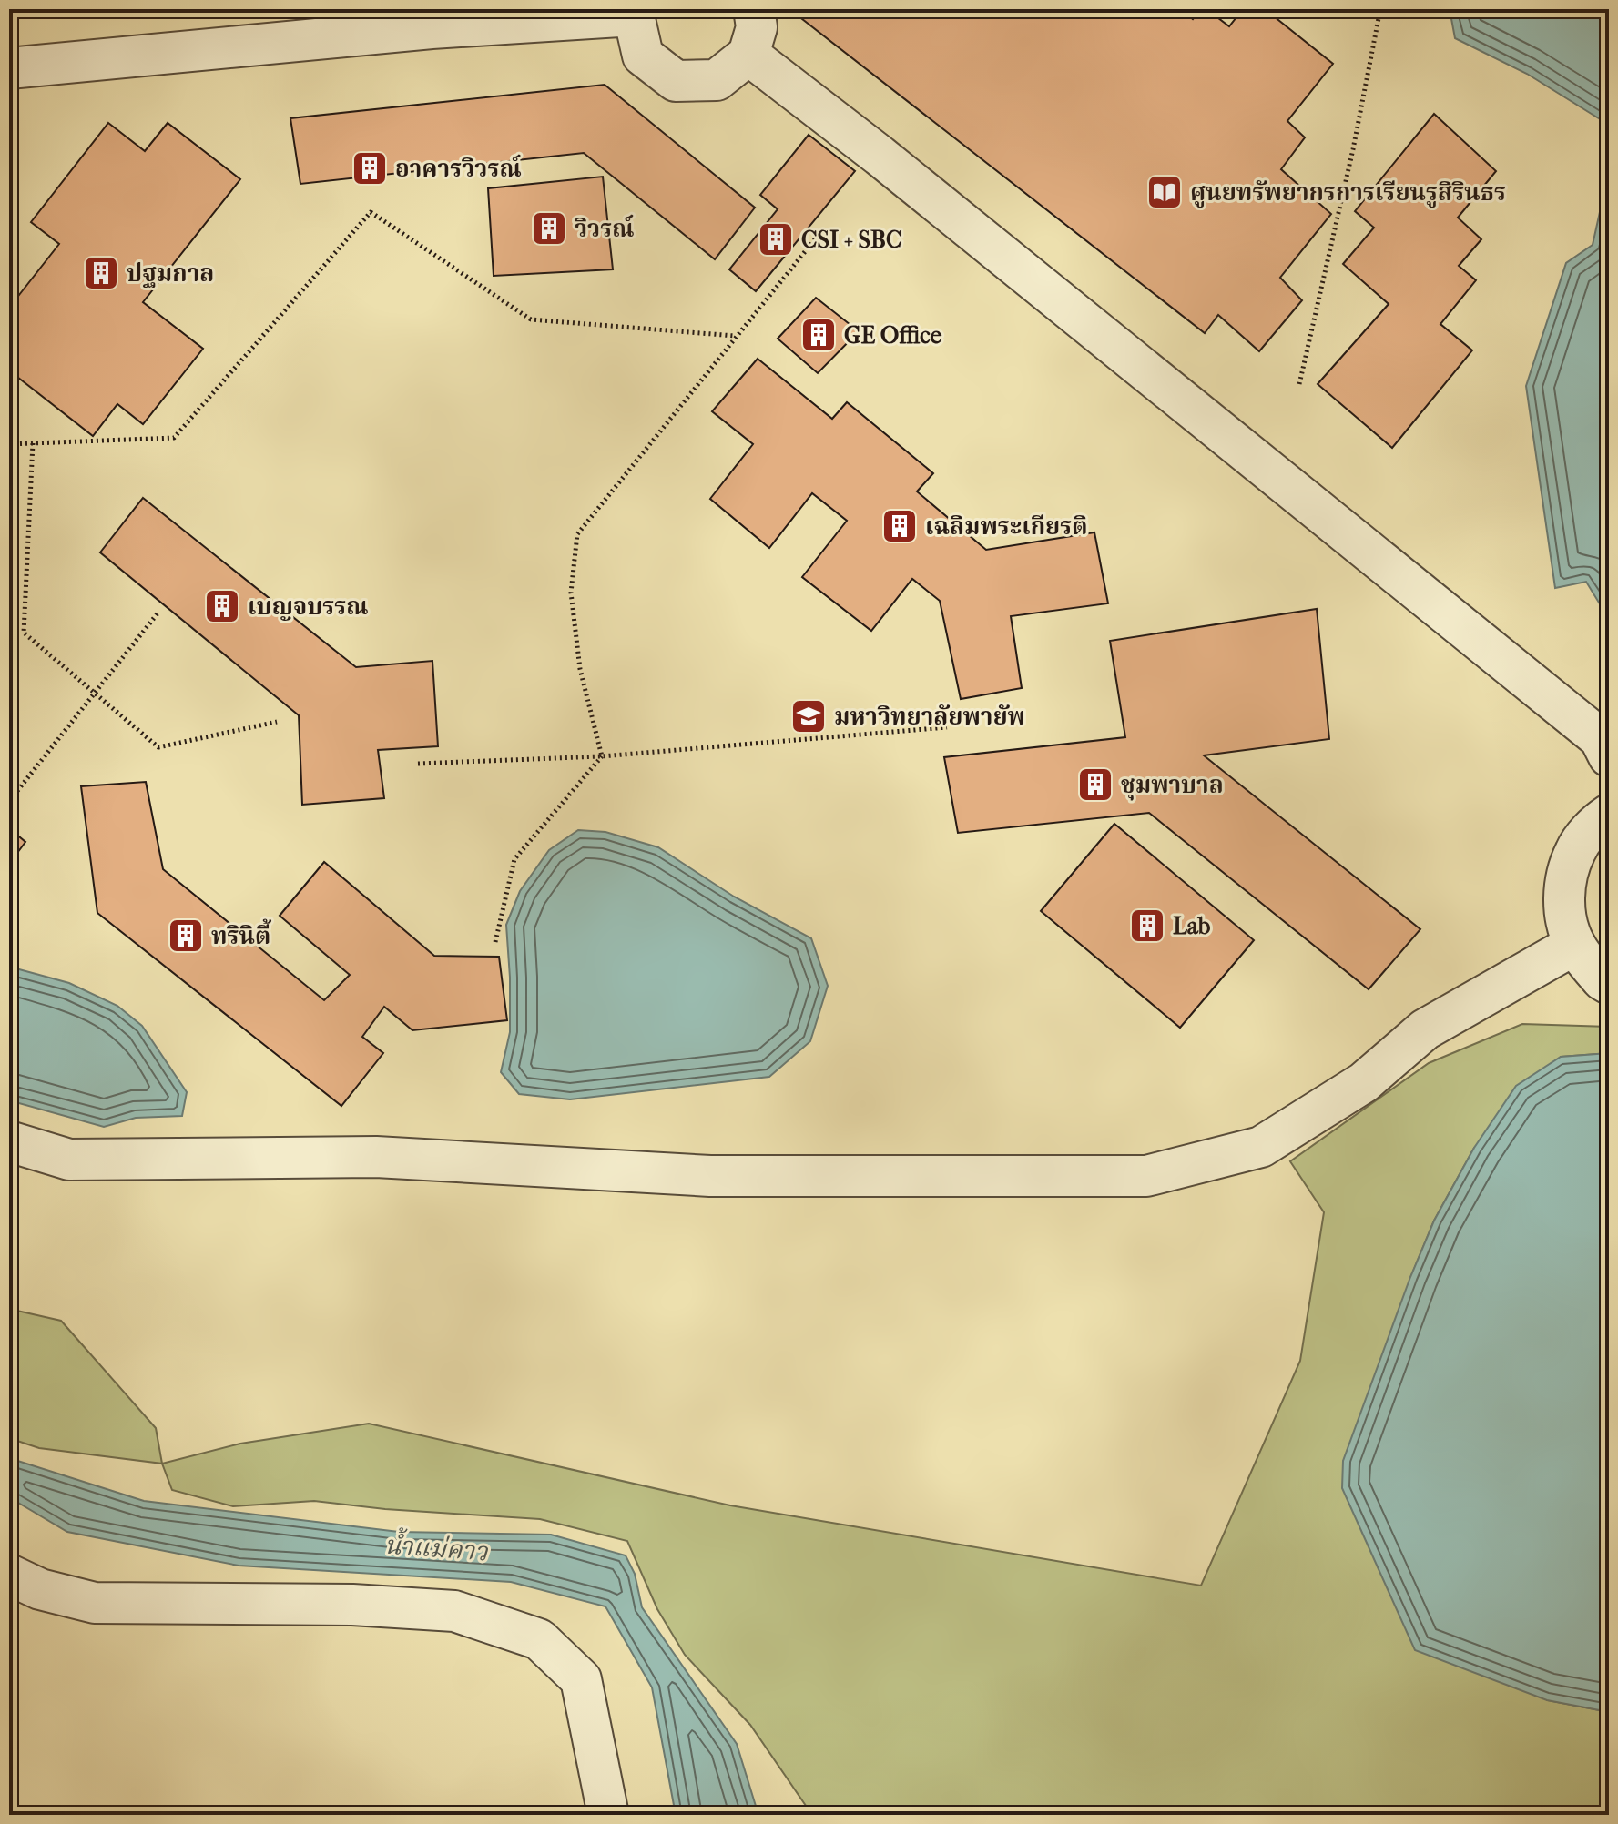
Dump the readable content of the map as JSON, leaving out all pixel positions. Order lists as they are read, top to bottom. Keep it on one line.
{"water":["น้ำแม่คาว"],"places":{"building":["อาคารวิวรณ์","วิวรณ์","CSI + SBC","ปฐมกาล","GE Office","เฉลิมพระเกียรติ","เบญจบรรณ","ชุมพาบาล","Lab","ทรินิตี้"],"library":["ศูนยทรัพยากรการเรียนรูสิรินธร"],"school or university":["มหาวิทยาลัยพายัพ"]}}
